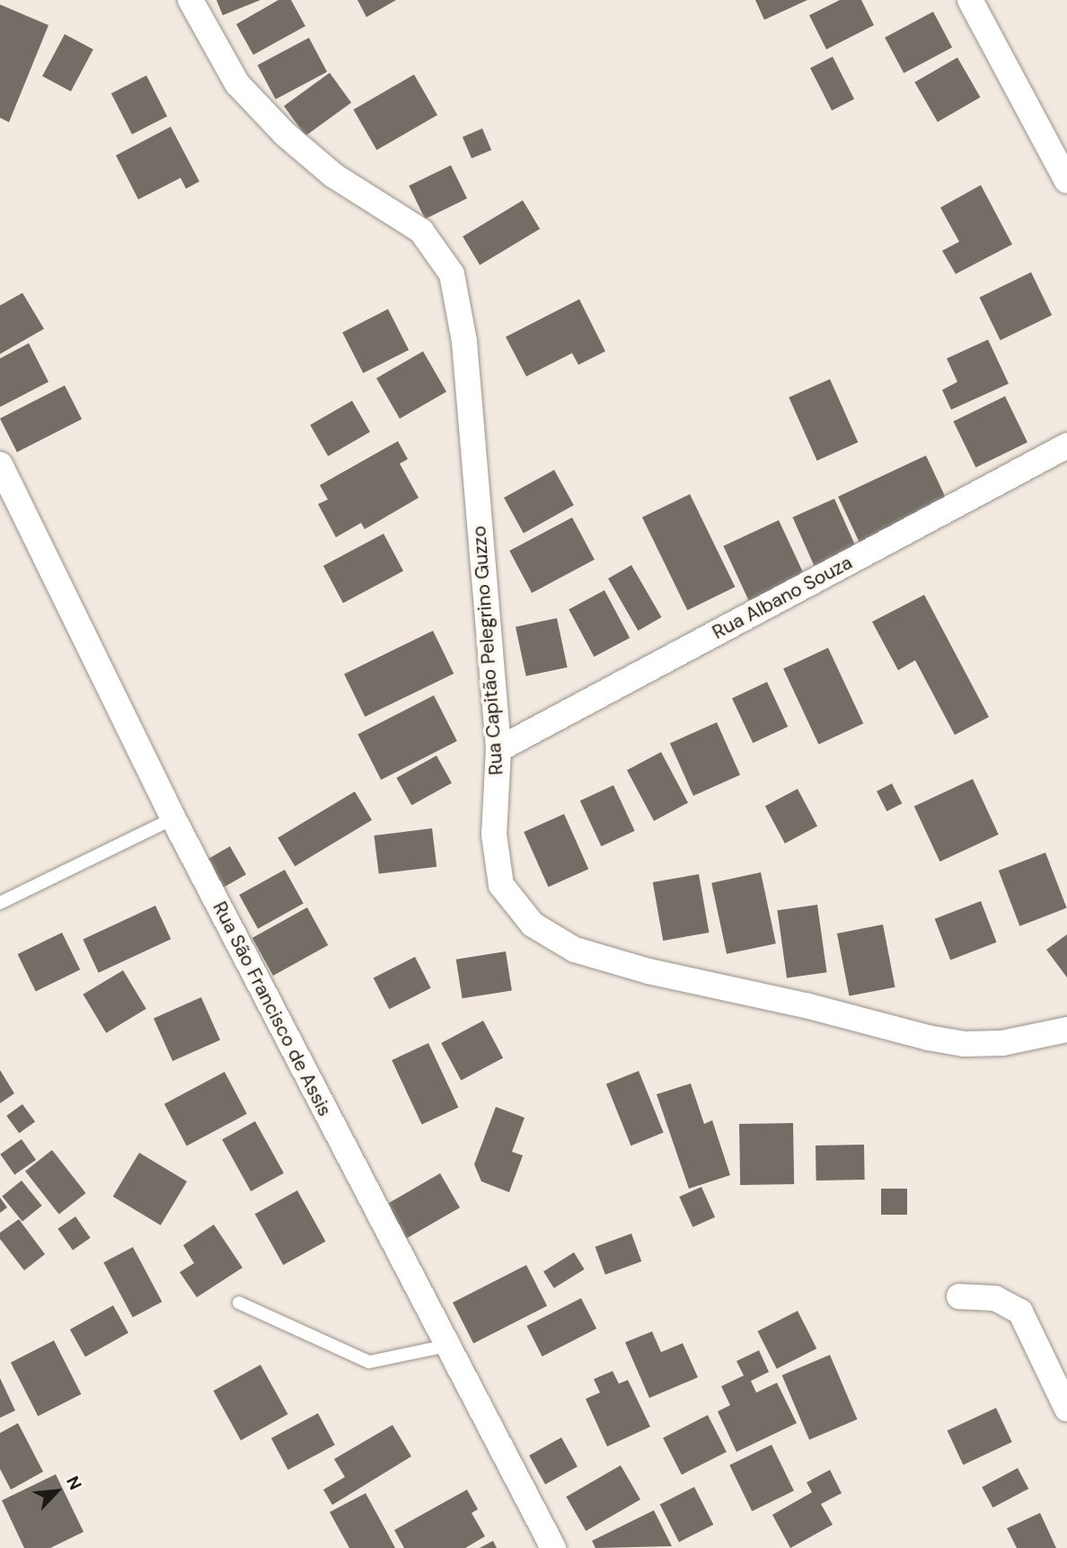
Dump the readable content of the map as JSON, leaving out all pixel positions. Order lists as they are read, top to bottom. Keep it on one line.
{"streets":{"street":["Rua Albano Souza","Rua Capitão Pelegrino Guzzo","Rua São Francisco de Assis"]},"crossings":[["Rua Albano Souza","Rua Capitão Pelegrino Guzzo"]],"north":"top right"}
